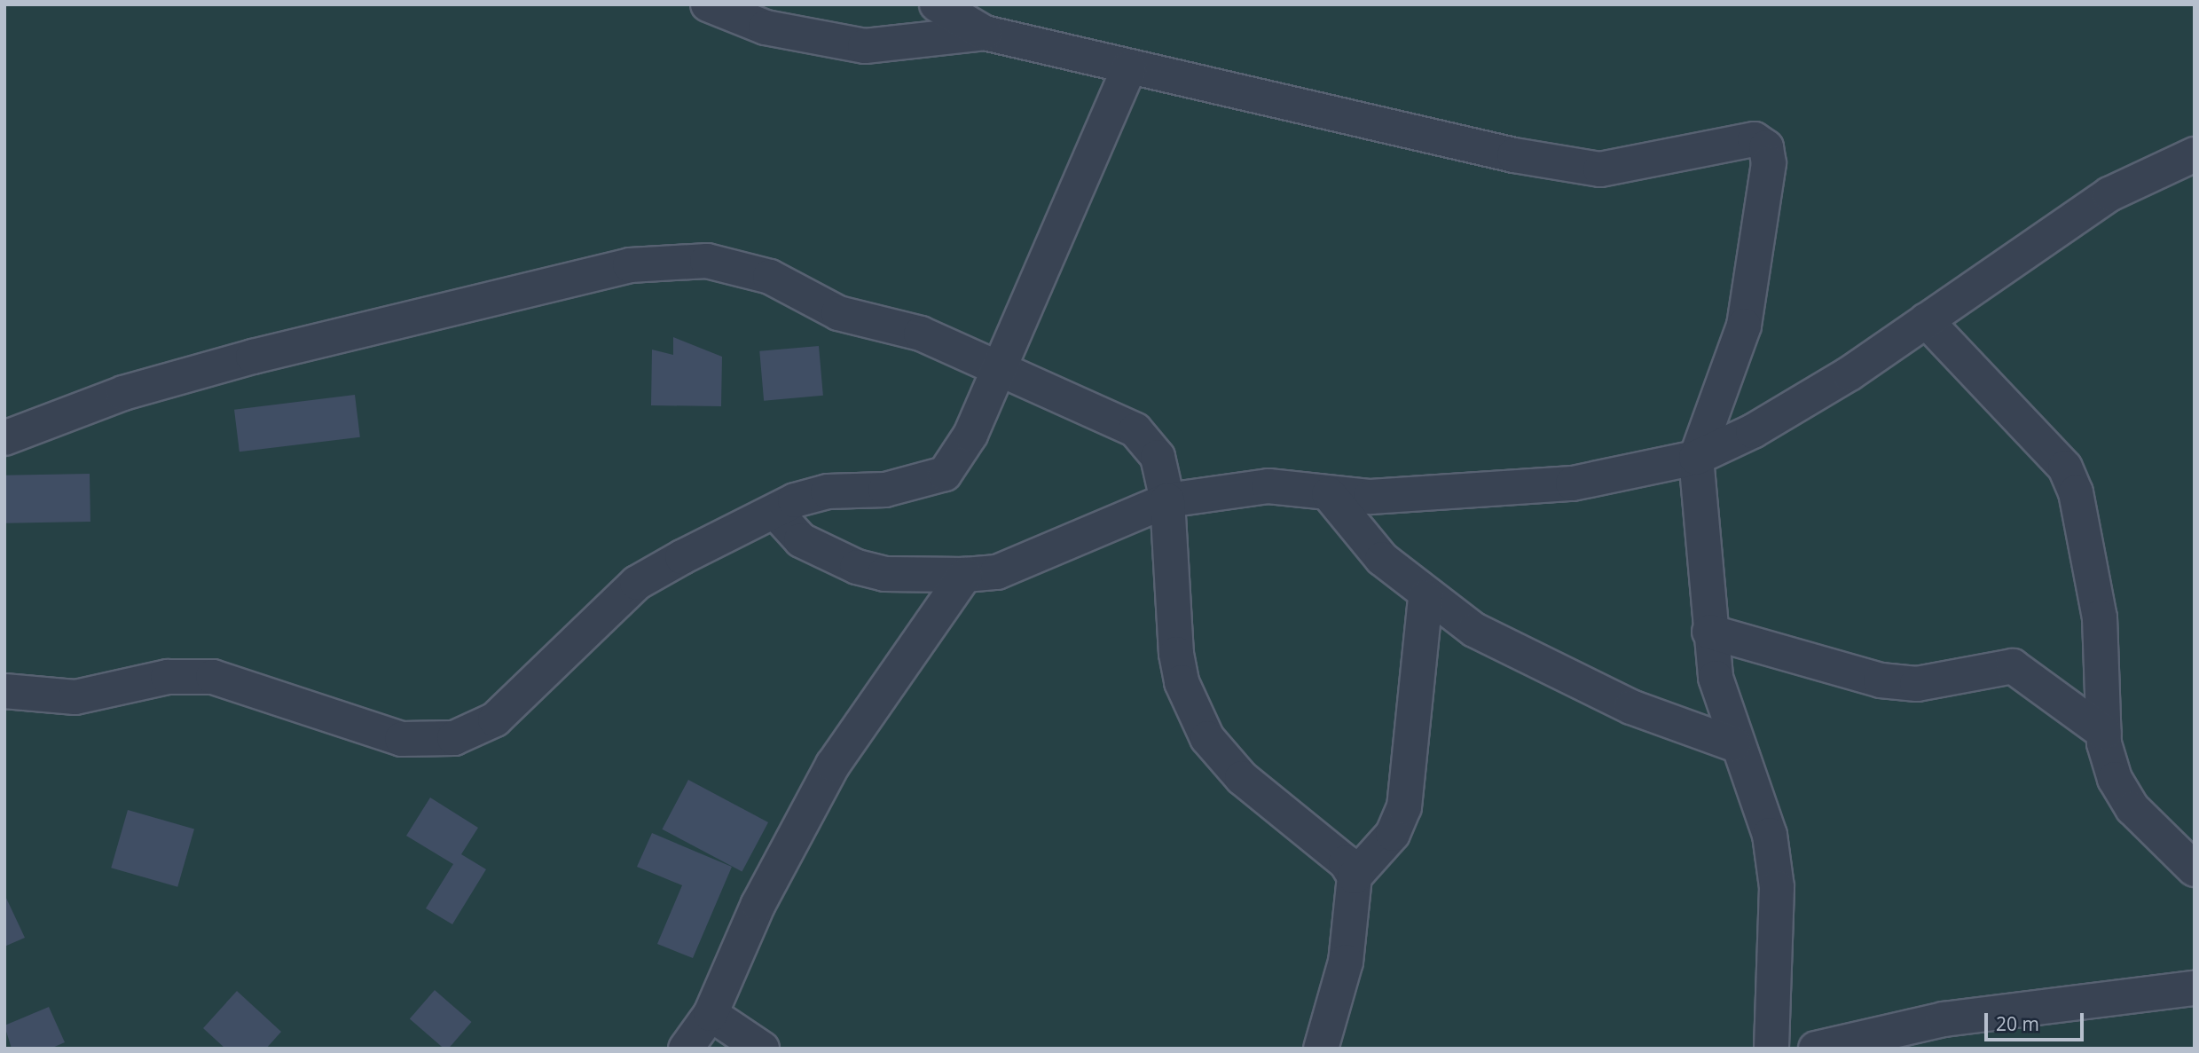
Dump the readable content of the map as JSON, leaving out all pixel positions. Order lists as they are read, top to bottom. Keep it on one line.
{"scale_bar":"20 m"}
